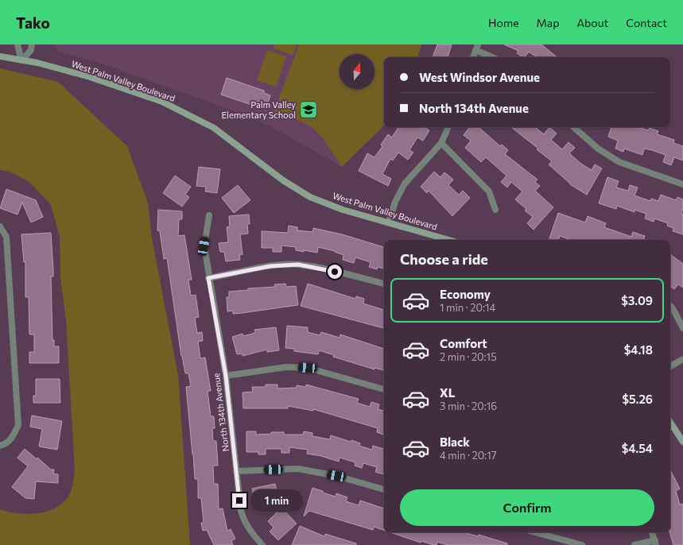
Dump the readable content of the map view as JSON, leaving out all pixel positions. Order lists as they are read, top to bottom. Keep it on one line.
{"streets":{"street":["West Palm Valley Boulevard","North 134th Avenue"]},"places":{"school or university":["Palm Valley Elementary School"]},"north":"top","page":{"header":"Tako","nav":["Home","Map","About","Contact"],"banner":["West Windsor Avenue","North 134th Avenue"],"heading":"Choose a ride","list":[{"name":"Economy","note":"1 min · 20:14","value":"$3.09"},{"name":"Comfort","note":"2 min · 20:15","value":"$4.18"},{"name":"XL","note":"3 min · 20:16","value":"$5.26"},{"name":"Black","note":"4 min · 20:17","value":"$4.54"}],"buttons":"Confirm","bubble":"1 min"}}
